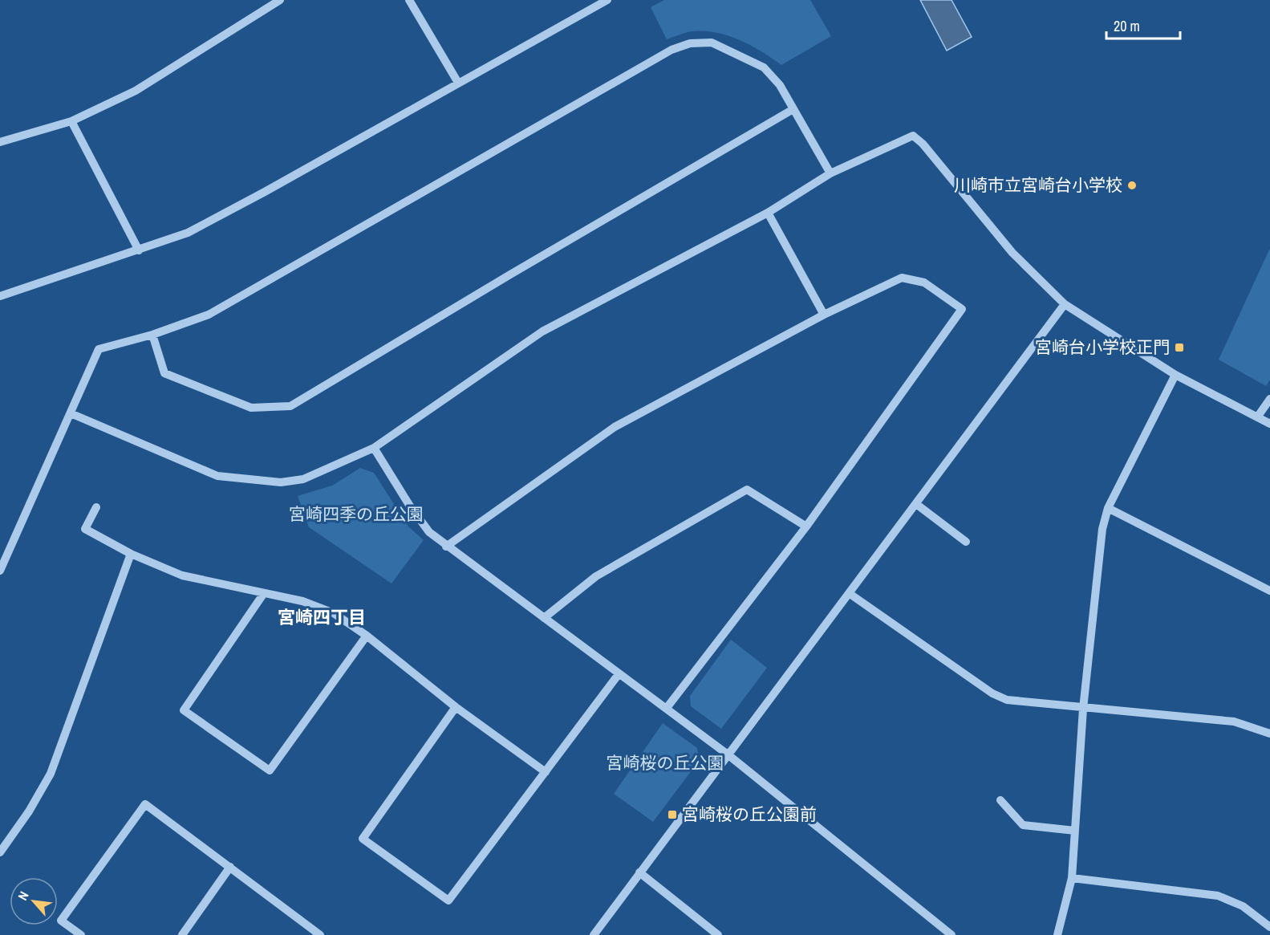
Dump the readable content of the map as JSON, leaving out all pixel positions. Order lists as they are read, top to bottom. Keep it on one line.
{"districts":["宮崎四丁目"],"parks":["宮崎四季の丘公園","宮崎桜の丘公園"],"places":{"other":["川崎市立宮崎台小学校"],"transit":["宮崎台小学校正門","宮崎桜の丘公園前"]},"scale_bar":"20 m","north":"top left"}
